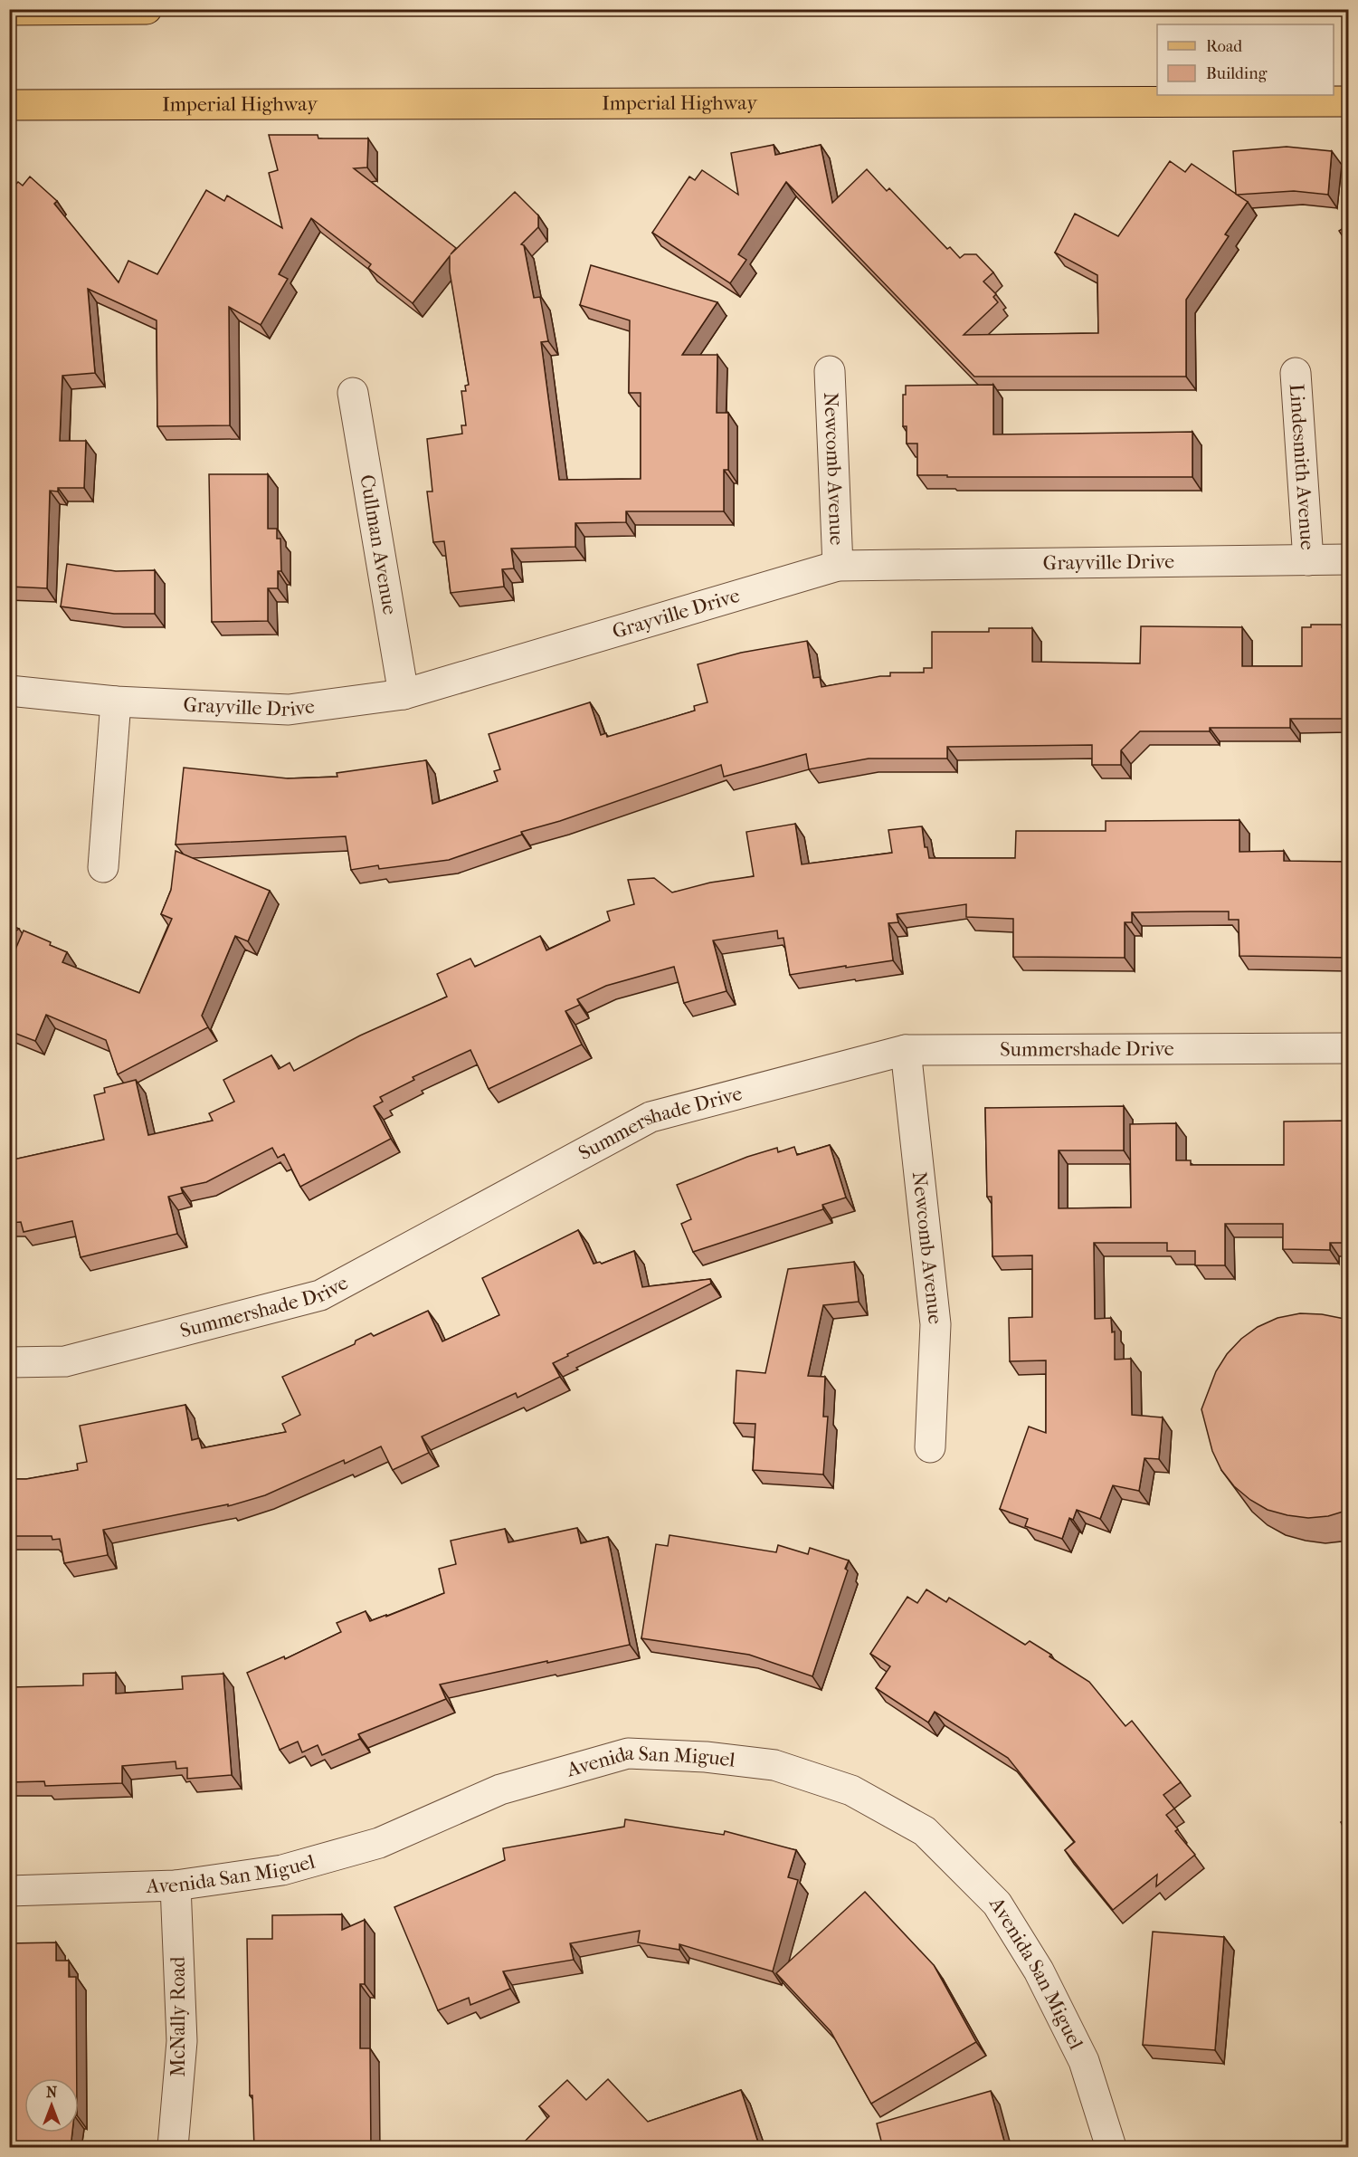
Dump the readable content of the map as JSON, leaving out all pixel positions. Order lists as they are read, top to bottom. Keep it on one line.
{"streets":{"main road":["Imperial Highway"],"street":["Lindesmith Avenue","Newcomb Avenue","Cullman Avenue","Grayville Drive","Summershade Drive","Avenida San Miguel","McNally Road"]},"crossings":[["Lindesmith Avenue","Grayville Drive"],["Newcomb Avenue","Grayville Drive"],["Newcomb Avenue","Summershade Drive"],["Cullman Avenue","Grayville Drive"],["Avenida San Miguel","McNally Road"]],"legend":["Road","Building"],"north":"top"}
